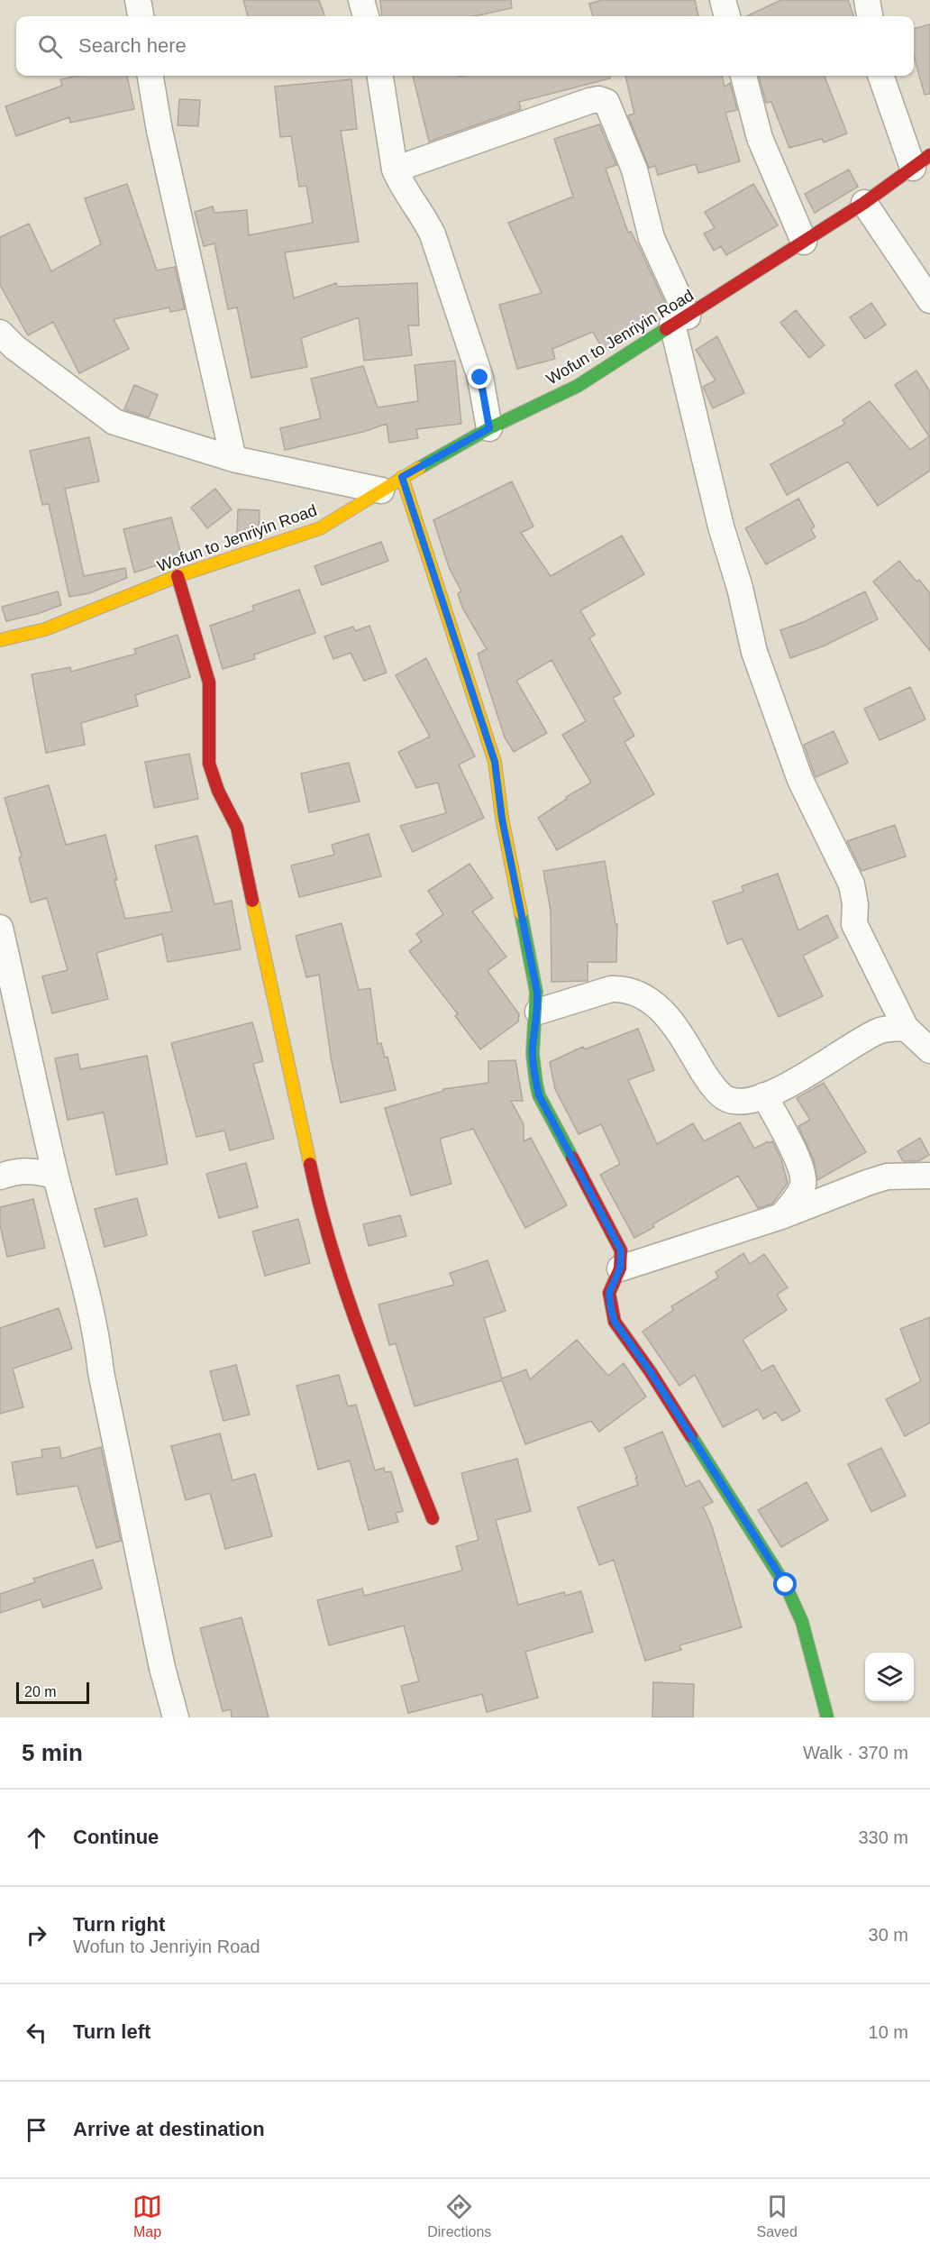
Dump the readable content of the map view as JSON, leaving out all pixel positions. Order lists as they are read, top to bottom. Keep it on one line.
{"streets":{"street":["Wofun to Jenriyin Road"]},"scale_bar":"20 m","page":{"search":"Search here","scale":"20 m","heading":["5 min","Walk · 370 m"],"list":[["Continue","330 m"],["Turn right","Wofun to Jenriyin Road","30 m"],["Turn left","10 m"],"Arrive at destination"],"nav":["Map","Directions","Saved"]}}
